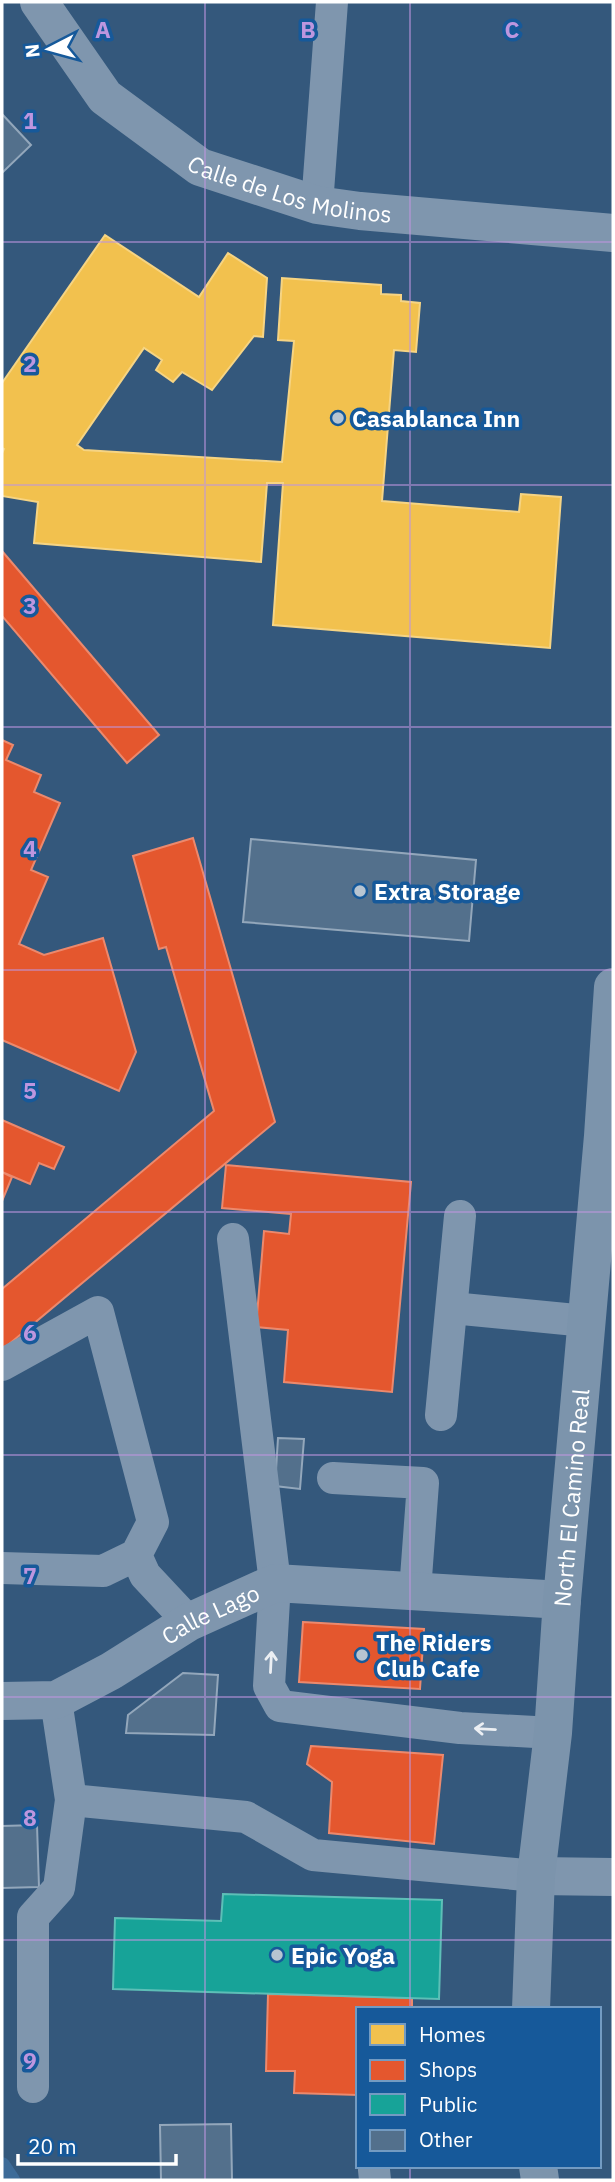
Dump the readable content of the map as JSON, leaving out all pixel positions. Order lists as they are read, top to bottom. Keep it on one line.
{"streets":{"main road":["North El Camino Real"],"street":["Calle de Los Molinos","Calle Lago"]},"crossings":[["North El Camino Real","Calle Lago"]],"places":["Casablanca Inn","Extra Storage","The Riders Club Cafe","Epic Yoga"],"legend":["Homes","Shops","Public","Other"],"scale_bar":"20 m","north":"left","grid":{"columns":["A","B","C"],"rows":["1","2","3","4","5","6","7","8","9"]}}
